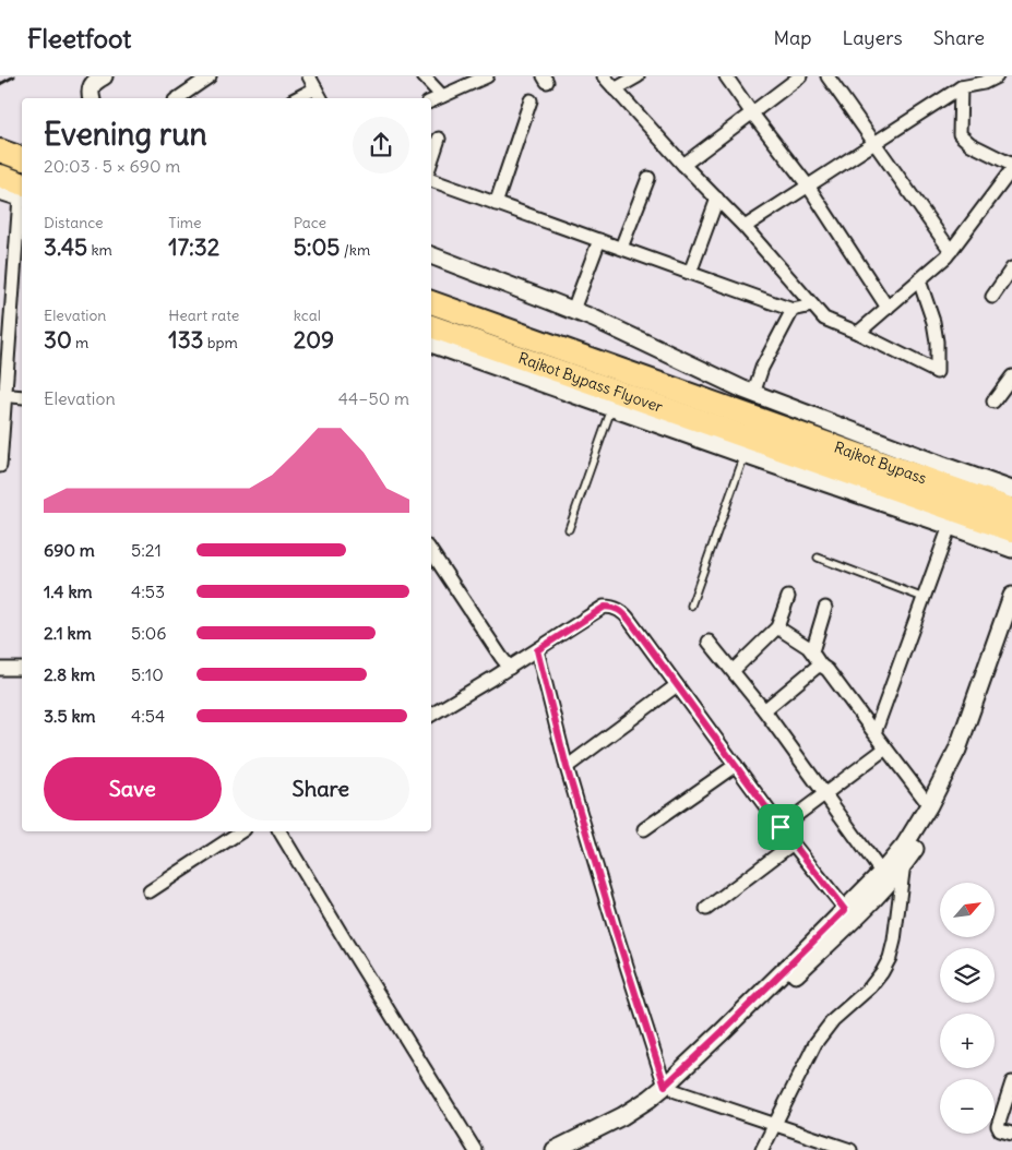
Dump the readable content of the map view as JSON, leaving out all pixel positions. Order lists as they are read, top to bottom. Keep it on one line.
{"streets":{"highway":["Rajkot Bypass Flyover","Rajkot Bypass"]},"crossings":[["Rajkot Bypass Flyover","Rajkot Bypass"]],"north":"top right","page":{"header":"Fleetfoot","nav":["Map","Layers","Share"],"heading":["Evening run","20:03 · 5 × 690 m"],"stats":[["Distance","3.45 km"],["Time","17:32"],["Pace","5:05 /km"],["Elevation","30 m"],["Heart rate","133 bpm"],["kcal","209"]],"chart":["Elevation","44–50 m"],"list":[{"name":"690 m","note":"5:21"},{"name":"1.4 km","note":"4:53"},{"name":"2.1 km","note":"5:06"},{"name":"2.8 km","note":"5:10"},{"name":"3.5 km","note":"4:54"}],"buttons":["Save","Share"],"map_buttons":["+","−"]}}
